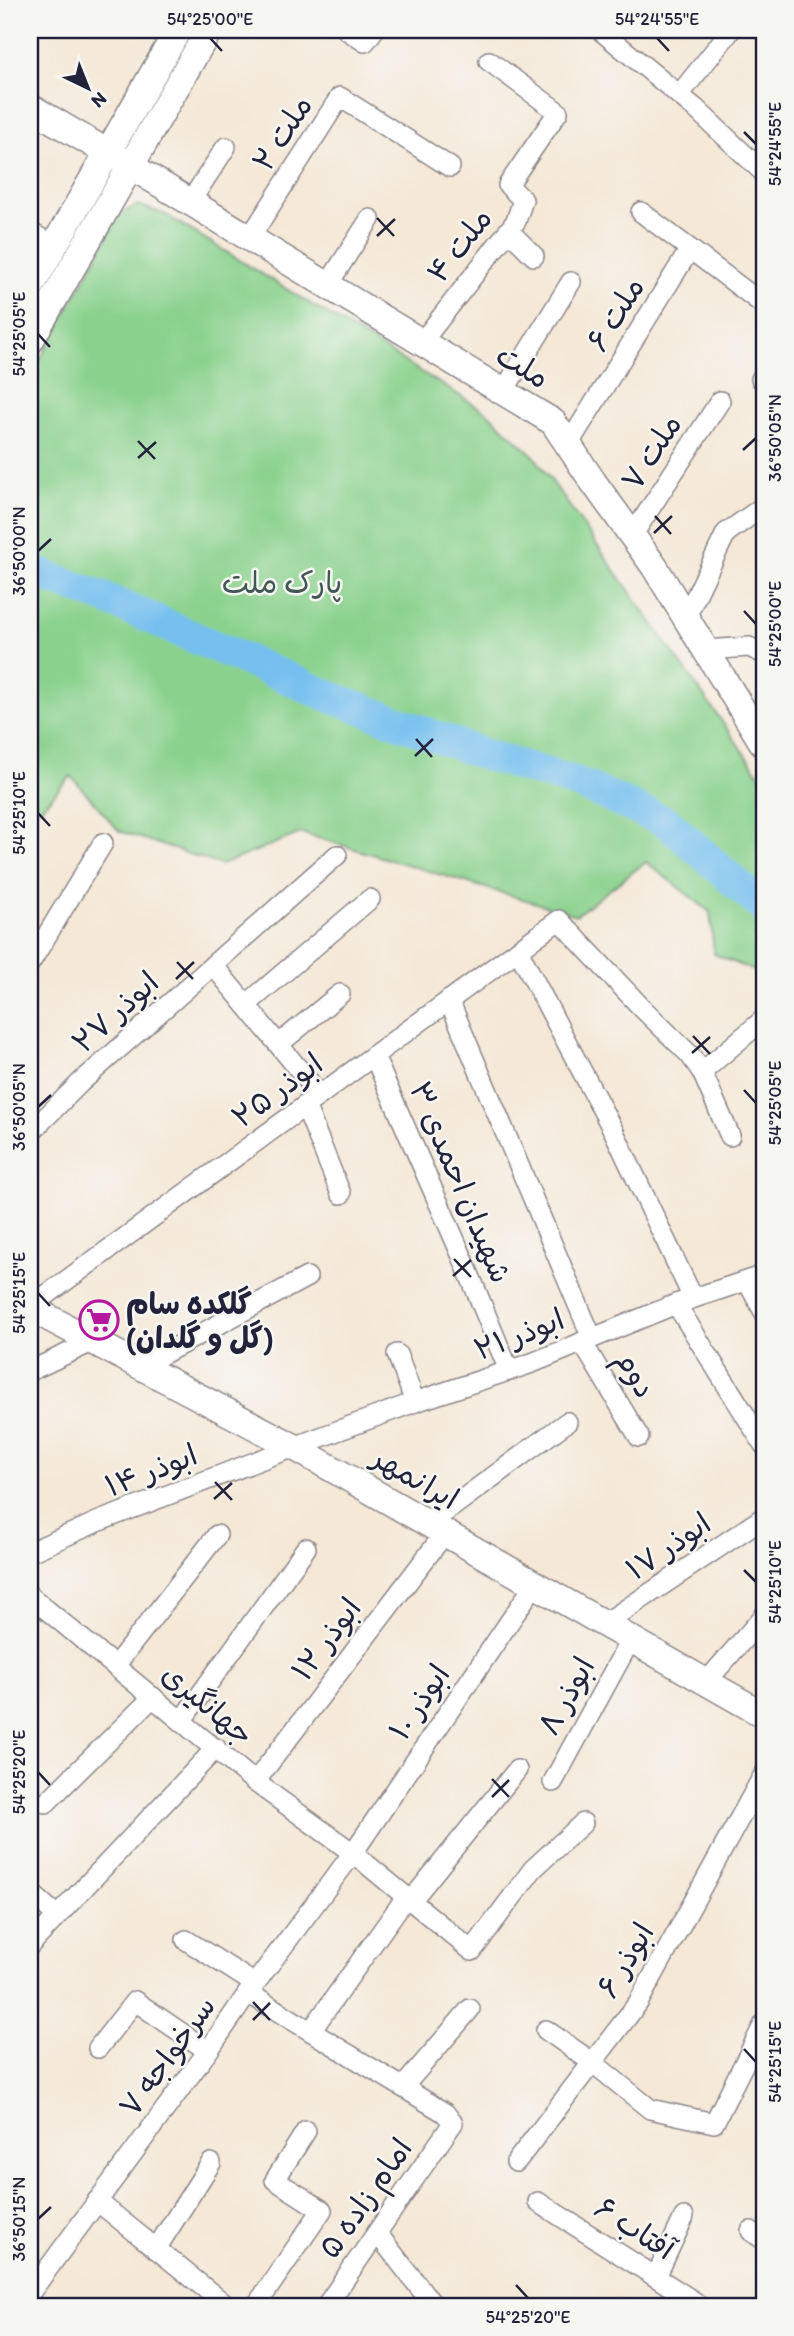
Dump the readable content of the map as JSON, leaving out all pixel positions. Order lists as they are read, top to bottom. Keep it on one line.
{"streets":{"main road":["ملت","ایرانمهر"],"street":["۲ ملت","۴ ملت","۶ ملت","۷ ملت","ابوذر ۲۷","ابوذر ۲۵","شهیدان احمدی ۳","۲۱ ابوذر","دوم","۱۴ ابوذر","۱۷ ابوذر","ابوذر ۱۲","۸ ابوذر","ابوذر ۱۰","جهانگیری","ابوذر ۶","سرخواجه ۷","۵ امام زاده","آفتاب ۶"]},"crossings":[["۲ ملت","ملت"],["۴ ملت","ملت"],["۶ ملت","ملت"],["ملت","۷ ملت"],["ابوذر ۲۵","شهیدان احمدی ۳"],["ابوذر ۲۵","دوم"],["ابوذر ۲۵","ایرانمهر"],["شهیدان احمدی ۳","۲۱ ابوذر"],["۲۱ ابوذر","دوم"],["۲۱ ابوذر","۱۴ ابوذر"],["۲۱ ابوذر","ایرانمهر"],["۱۴ ابوذر","ایرانمهر"],["ایرانمهر","۱۷ ابوذر"],["ایرانمهر","ابوذر ۱۲"],["ایرانمهر","۸ ابوذر"],["ایرانمهر","ابوذر ۱۰"],["ابوذر ۱۲","جهانگیری"],["ابوذر ۱۰","جهانگیری"],["ابوذر ۱۰","سرخواجه ۷"],["جهانگیری","سرخواجه ۷"]],"parks":["پارک ملت"],"places":{"supermarket":["گلکده سام (گل و گلدان)"]},"north":"bottom right","coordinates":["54°25'00\"E","54°24'55\"E","54°25'05\"E","36°50'05\"N","36°50'00\"N","54°25'10\"E","54°25'15\"E","54°25'20\"E","36°50'15\"N"]}
